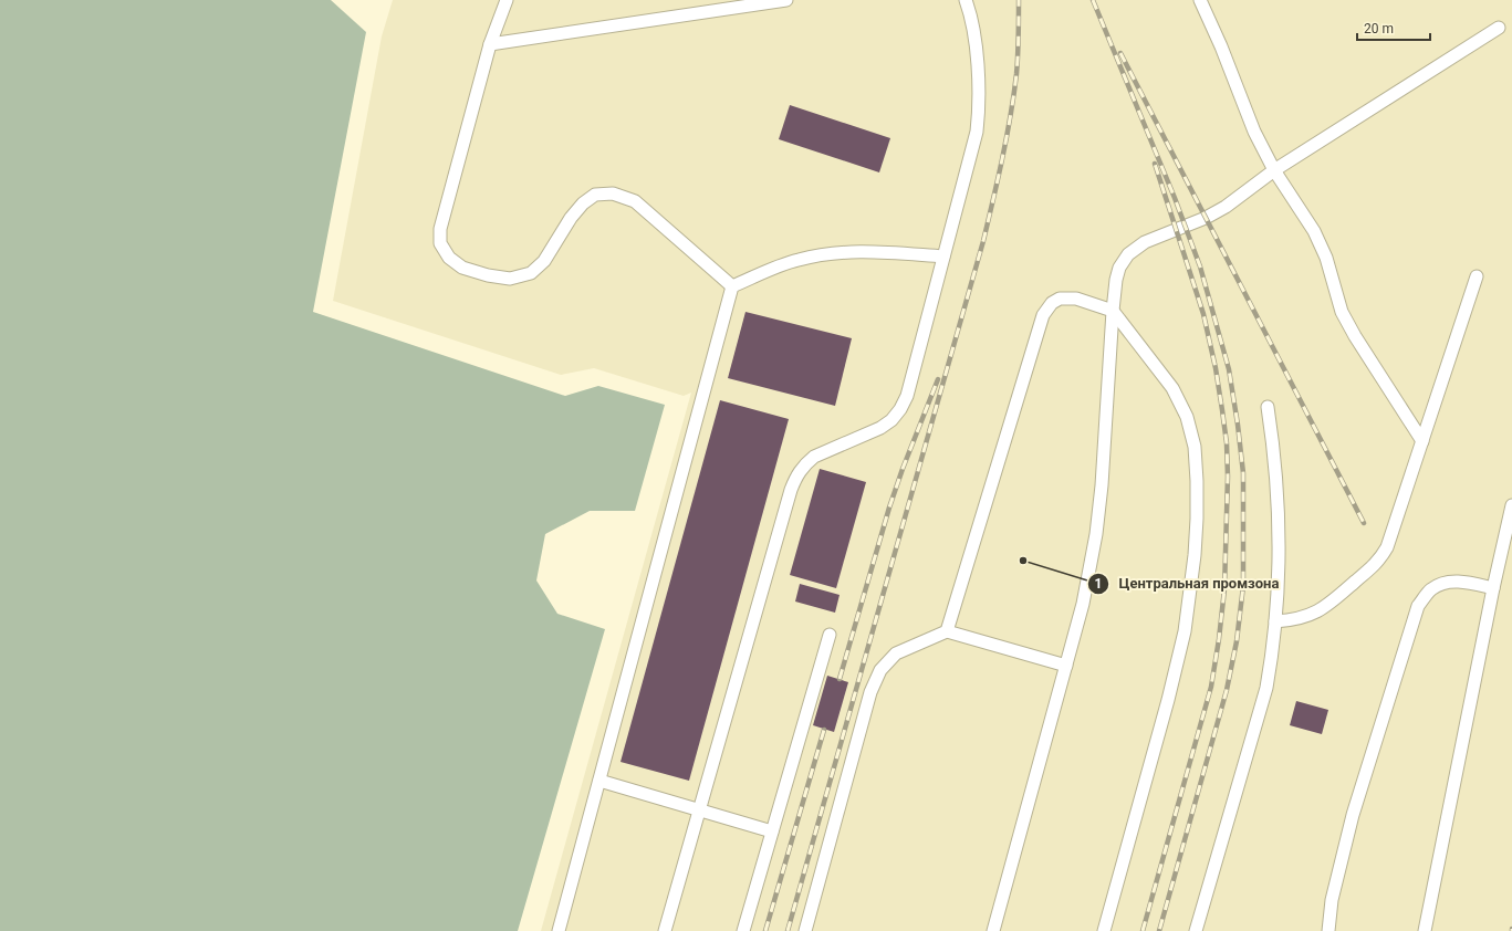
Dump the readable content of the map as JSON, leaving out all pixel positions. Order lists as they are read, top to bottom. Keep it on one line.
{"places":["Центральная промзона"],"scale_bar":"20 m"}
